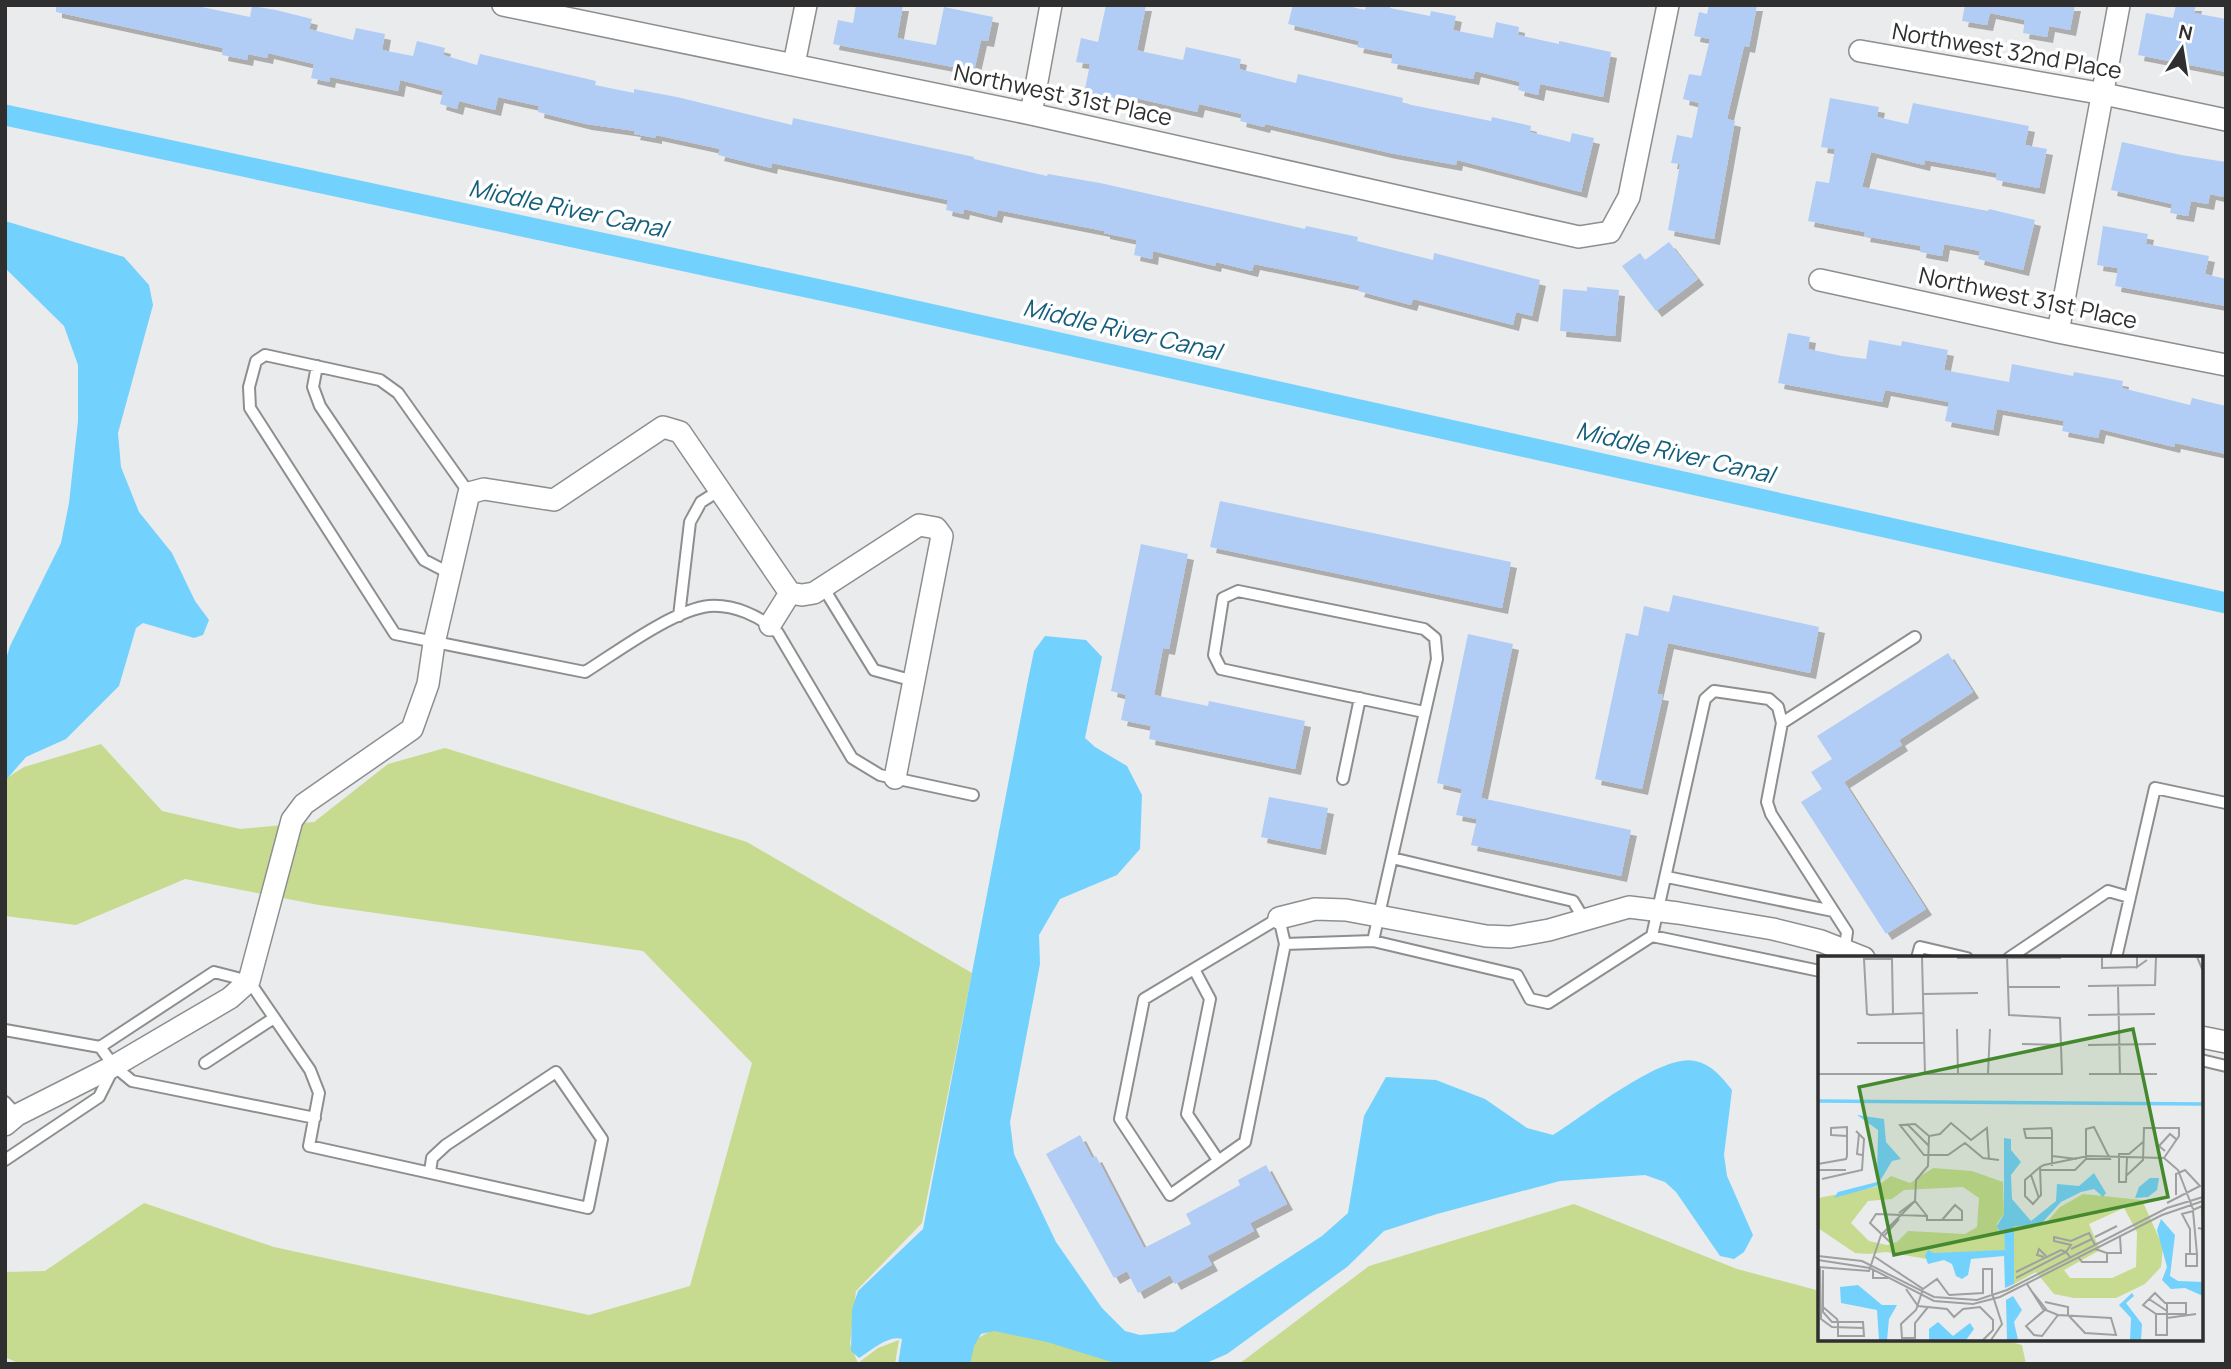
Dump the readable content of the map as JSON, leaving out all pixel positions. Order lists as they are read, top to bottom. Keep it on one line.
{"streets":{"street":["Northwest 32nd Place","Northwest 31st Place"]},"water":["Middle River Canal"],"north":"top"}
